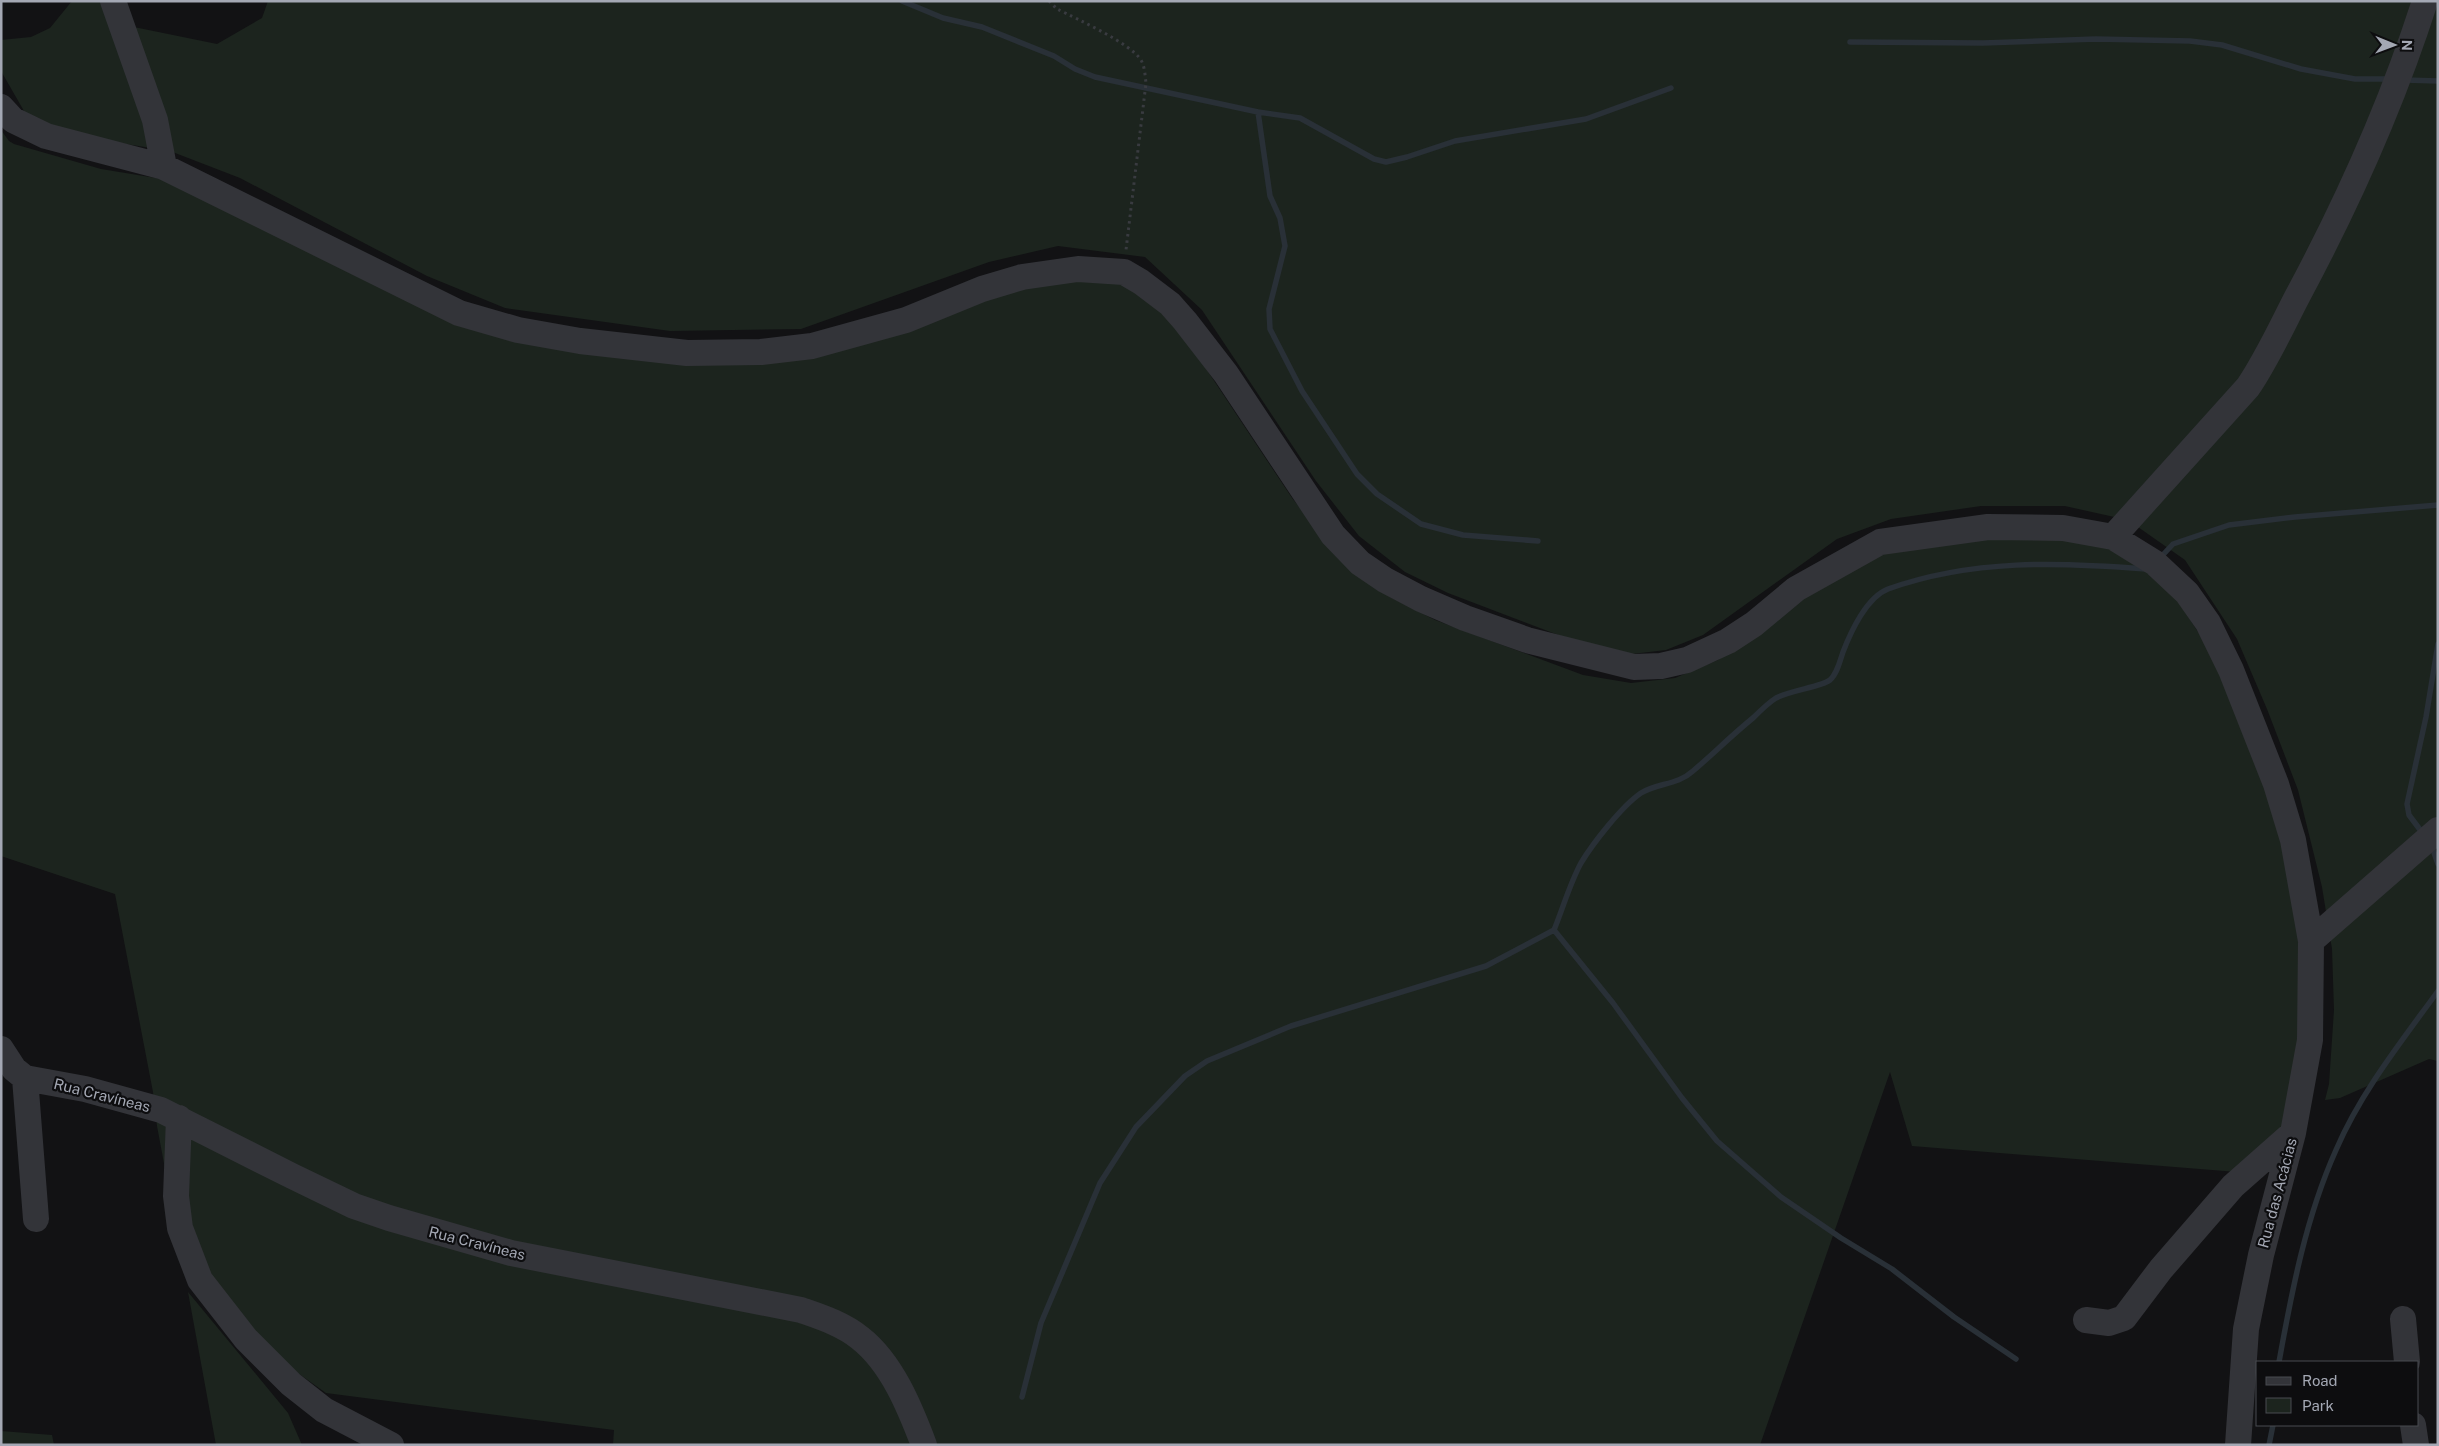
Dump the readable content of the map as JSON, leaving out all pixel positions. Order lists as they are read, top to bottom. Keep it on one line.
{"streets":{"street":["Rua Cravíneas","Rua das Acácias"]},"legend":["Road","Park"],"north":"right"}
